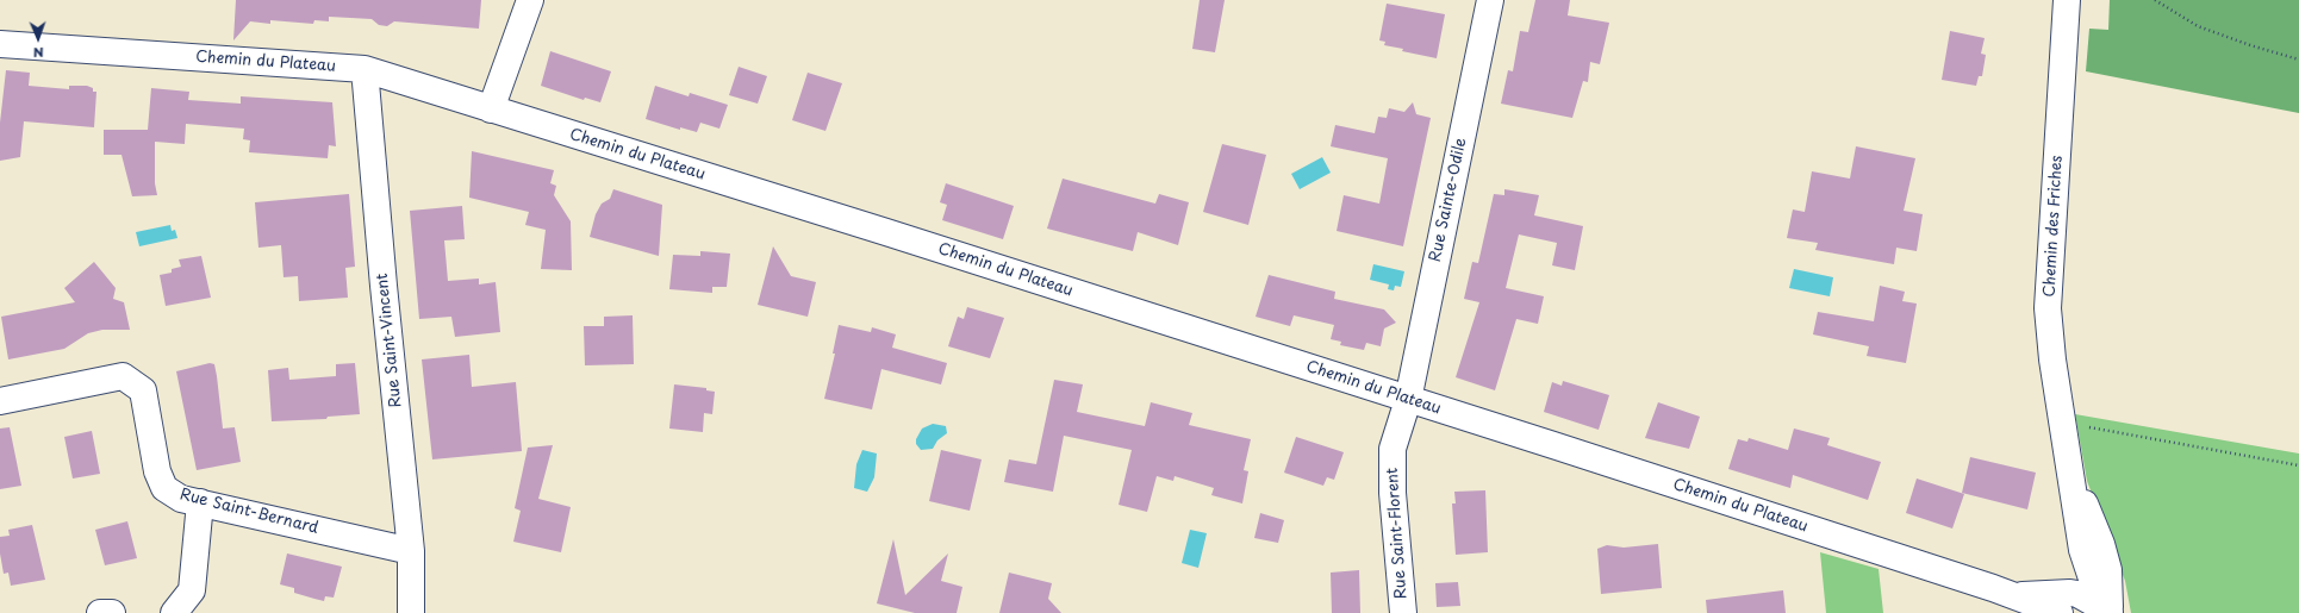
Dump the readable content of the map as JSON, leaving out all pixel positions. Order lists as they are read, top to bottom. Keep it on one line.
{"streets":{"street":["Chemin du Plateau","Rue Sainte-Odile","Chemin des Friches","Rue Saint-Vincent","Rue Saint-Bernard","Rue Saint-Florent"]},"crossings":[["Chemin du Plateau","Rue Sainte-Odile"],["Chemin du Plateau","Chemin des Friches"],["Chemin du Plateau","Rue Saint-Vincent"],["Chemin du Plateau","Rue Saint-Florent"],["Rue Sainte-Odile","Rue Saint-Florent"],["Rue Saint-Vincent","Rue Saint-Bernard"]],"north":"bottom"}
